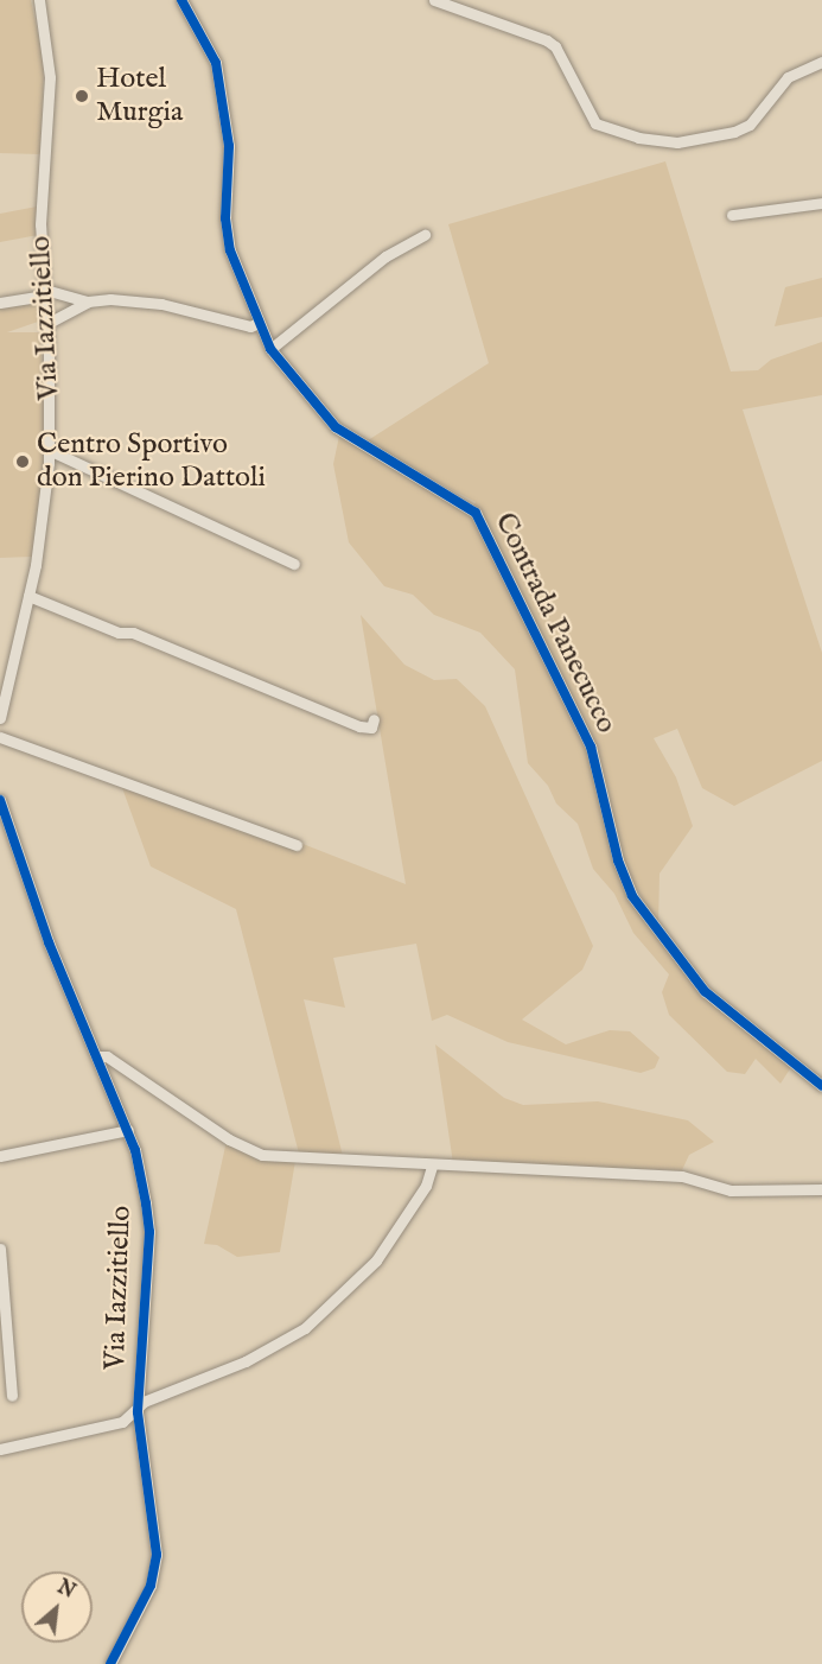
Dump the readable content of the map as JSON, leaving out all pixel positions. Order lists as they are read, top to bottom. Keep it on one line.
{"streets":{"street":["Via Iazzitiello","Contrada Panecucco"]},"places":["Hotel Murgia","Centro Sportivo don Pierino Dattoli"],"north":"top right"}
